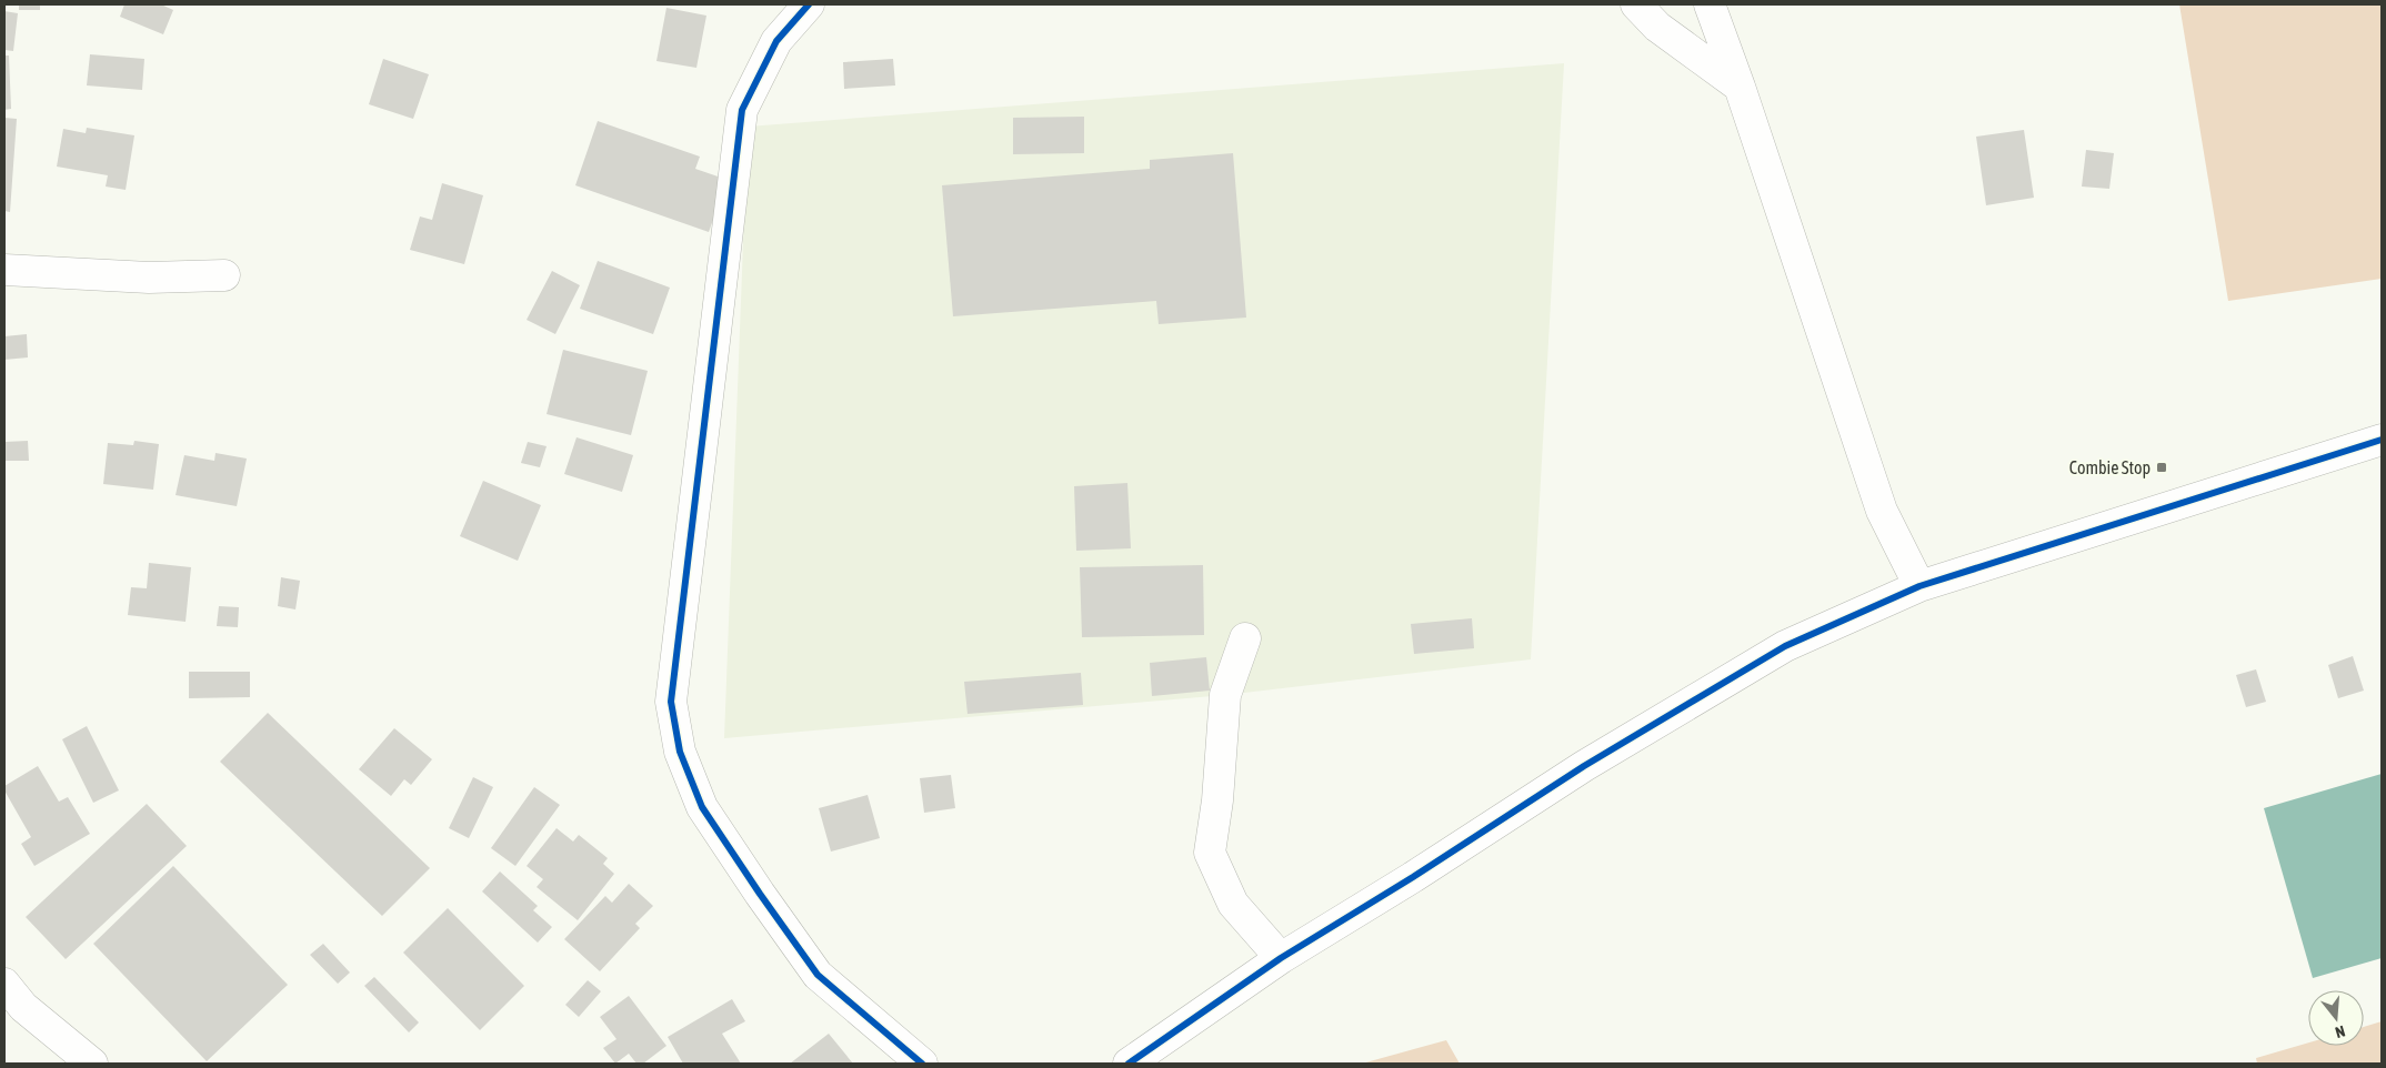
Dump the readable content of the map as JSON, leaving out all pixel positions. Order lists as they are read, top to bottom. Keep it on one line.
{"places":{"transit":["Combie Stop"]},"north":"bottom"}
